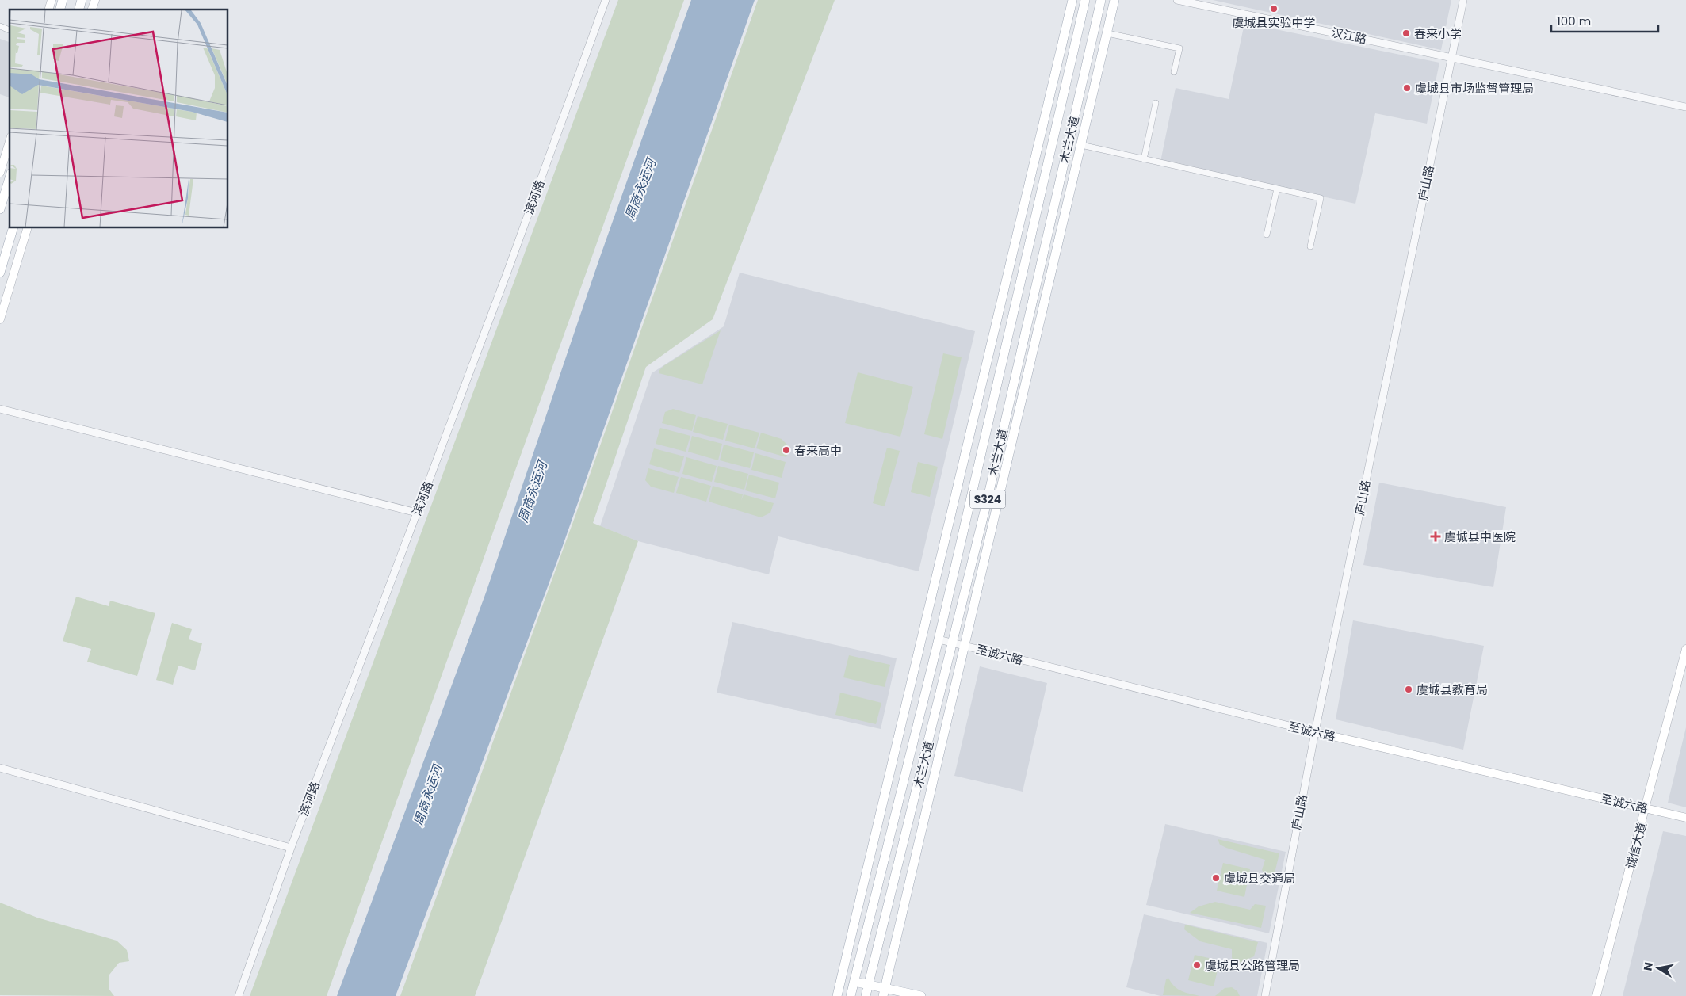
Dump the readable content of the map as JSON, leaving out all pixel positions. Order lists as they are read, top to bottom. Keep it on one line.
{"streets":{"main road":["木兰大道","S324","至诚六路","诚信大道"],"street":["汉江路","庐山路","滨河路"]},"crossings":[["汉江路","庐山路"],["木兰大道","至诚六路"],["庐山路","至诚六路"],["至诚六路","诚信大道"]],"water":["周商永运河"],"places":{"other":["虞城县实验中学","春来小学","虞城县市场监督管理局","春来高中","虞城县教育局","虞城县交通局","虞城县公路管理局"],"health":["虞城县中医院"]},"scale_bar":"100 m","north":"left"}
